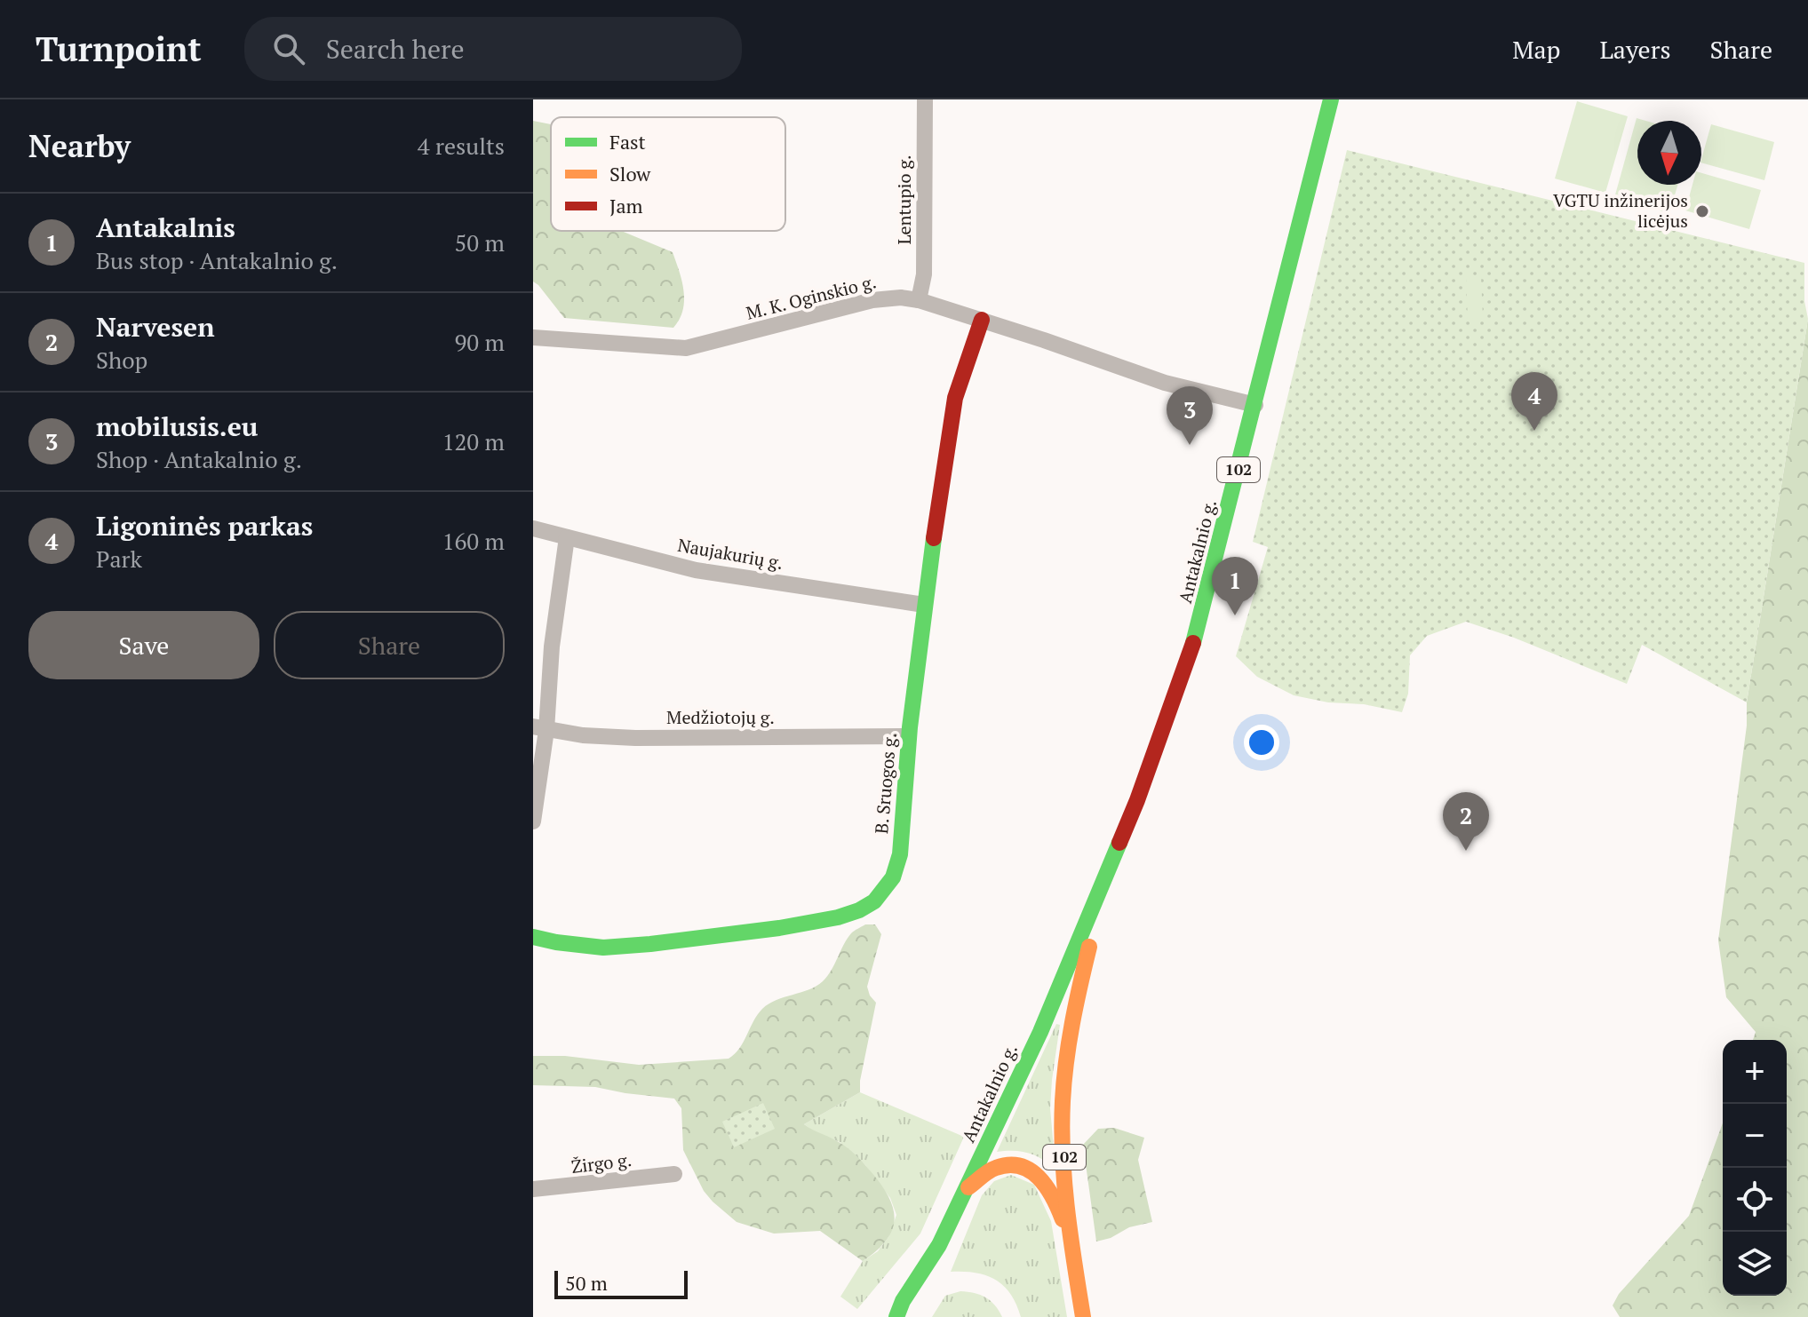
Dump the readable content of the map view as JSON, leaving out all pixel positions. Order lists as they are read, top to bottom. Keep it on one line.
{"streets":{"main road":["102","Antakalnio g.","B. Sruogos g."],"street":["Lentupio g.","M. K. Oginskio g.","Naujakurių g.","Medžiotojų g.","Žirgo g."]},"crossings":[["Lentupio g.","M. K. Oginskio g."],["M. K. Oginskio g.","Antakalnio g."],["M. K. Oginskio g.","B. Sruogos g."],["Naujakurių g.","B. Sruogos g."],["Medžiotojų g.","B. Sruogos g."]],"places":["VGTU inžinerijos licėjus"],"legend":["Fast","Slow","Jam"],"scale_bar":"50 m","north":"bottom","page":{"header":"Turnpoint","search":"Search here","nav":["Map","Layers","Share"],"heading":["Nearby","4 results"],"list":[{"mark":"1","name":"Antakalnis","note":"Bus stop · Antakalnio g.","value":"50 m"},{"mark":"2","name":"Narvesen","note":"Shop","value":"90 m"},{"mark":"3","name":"mobilusis.eu","note":"Shop · Antakalnio g.","value":"120 m"},{"mark":"4","name":"Ligoninės parkas","note":"Park","value":"160 m"}],"pins":["4","3","1","2"],"buttons":["Save","Share"],"map_buttons":["+","−"],"scale":"50 m"}}
